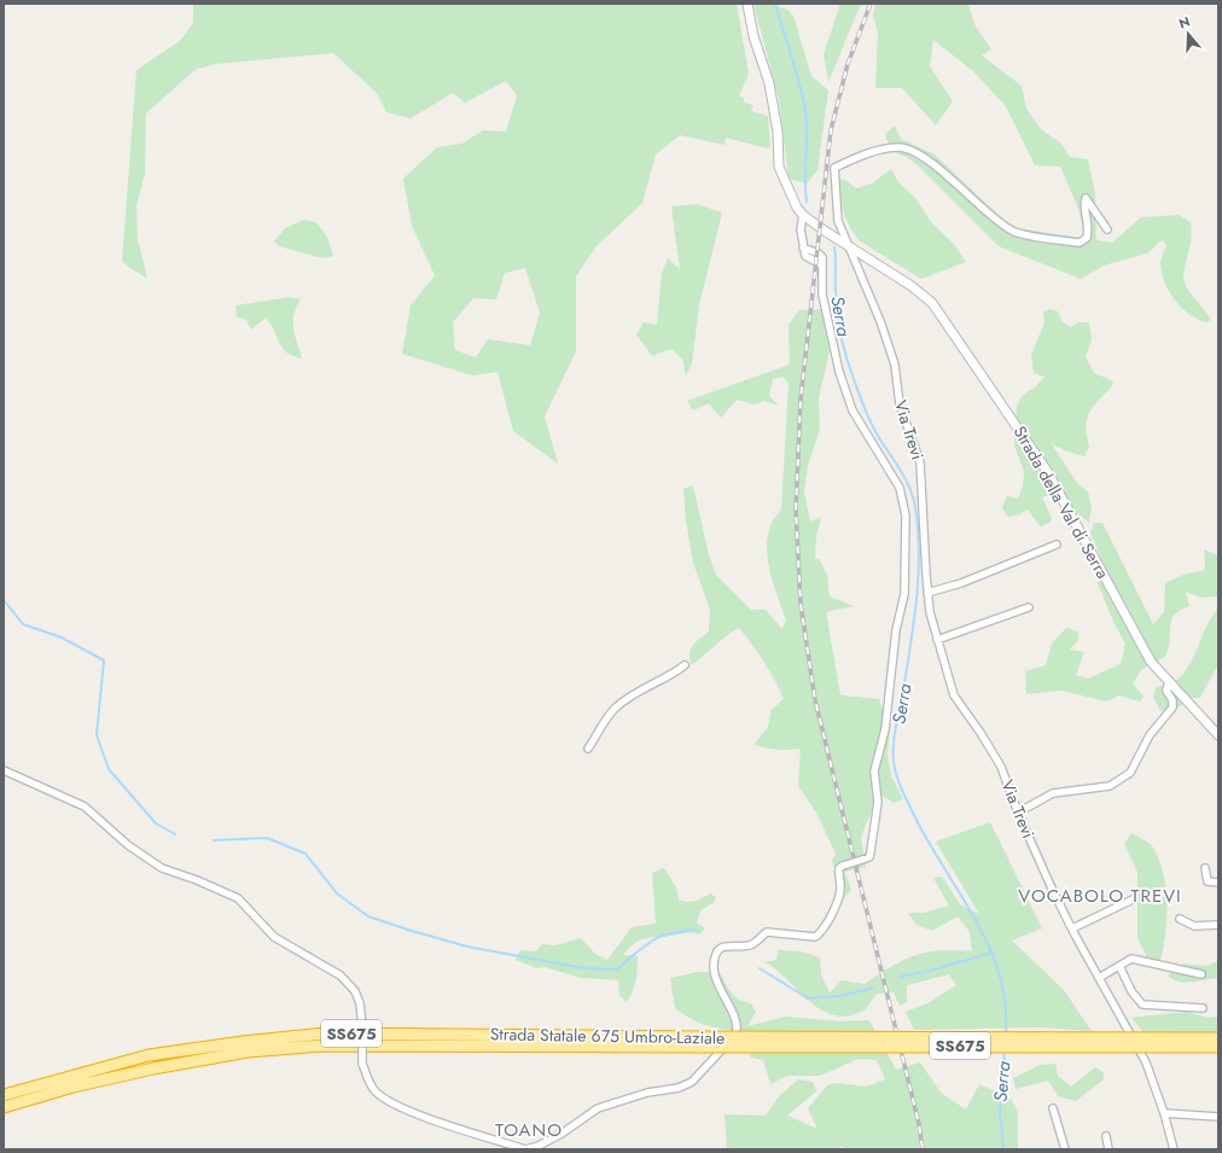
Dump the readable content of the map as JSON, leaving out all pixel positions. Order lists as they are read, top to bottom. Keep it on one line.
{"streets":{"highway":["SS675","Strada Statale 675 Umbro-Laziale"],"street":["Via Trevi","Strada della Val di Serra"]},"crossings":[["Via Trevi","Strada della Val di Serra"]],"districts":["VOCABOLO TREVI","TOANO"],"water":["Serra"],"north":"top"}
